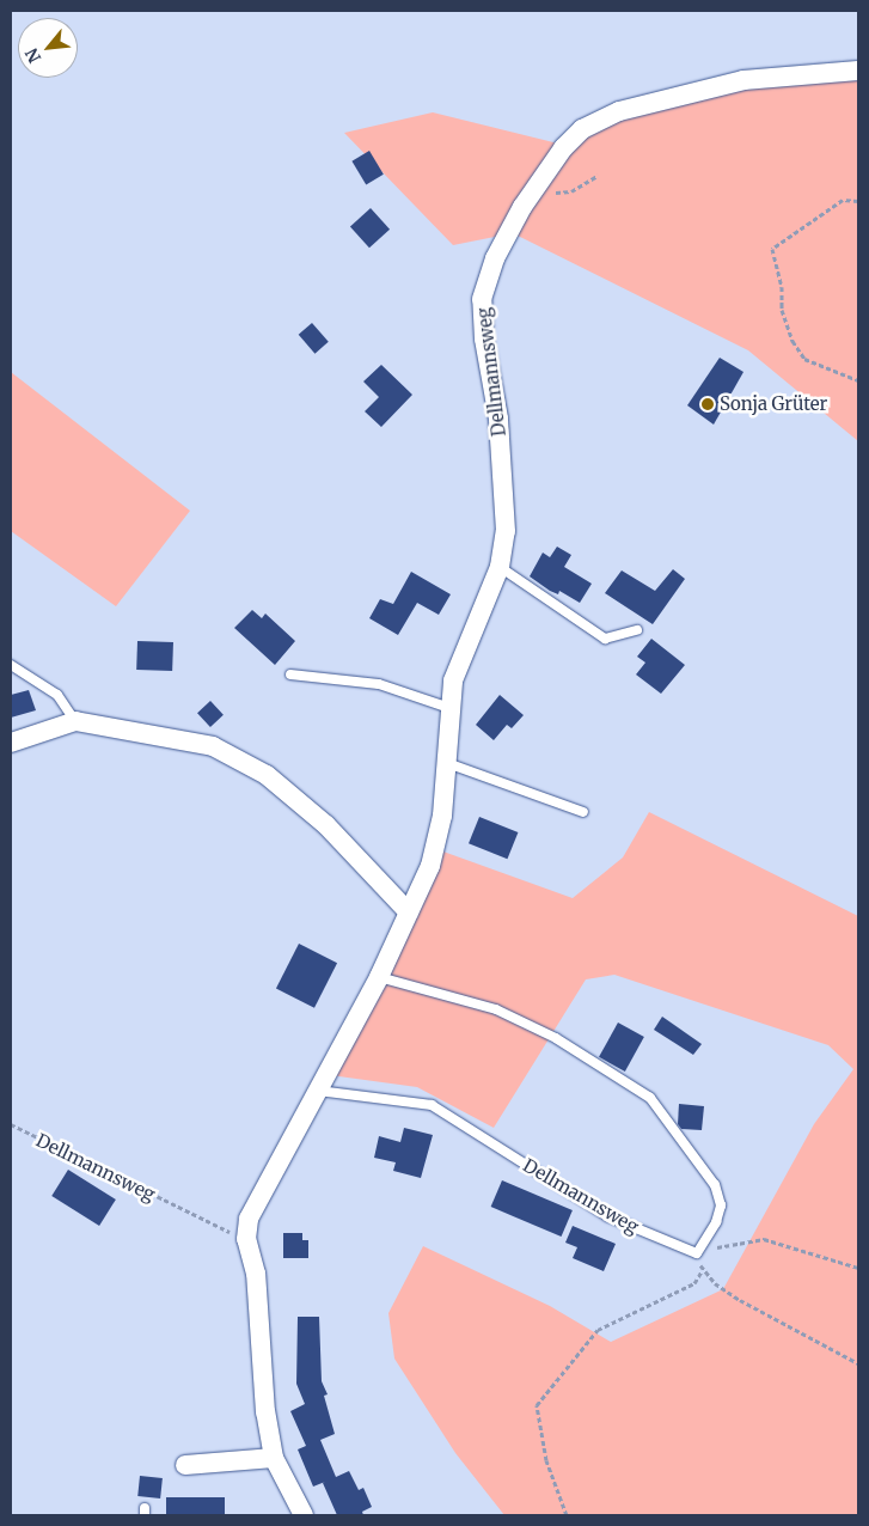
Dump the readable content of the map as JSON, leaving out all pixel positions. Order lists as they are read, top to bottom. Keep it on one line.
{"streets":{"street":["Dellmannsweg"]},"places":["Sonja Grüter"],"north":"bottom left"}
